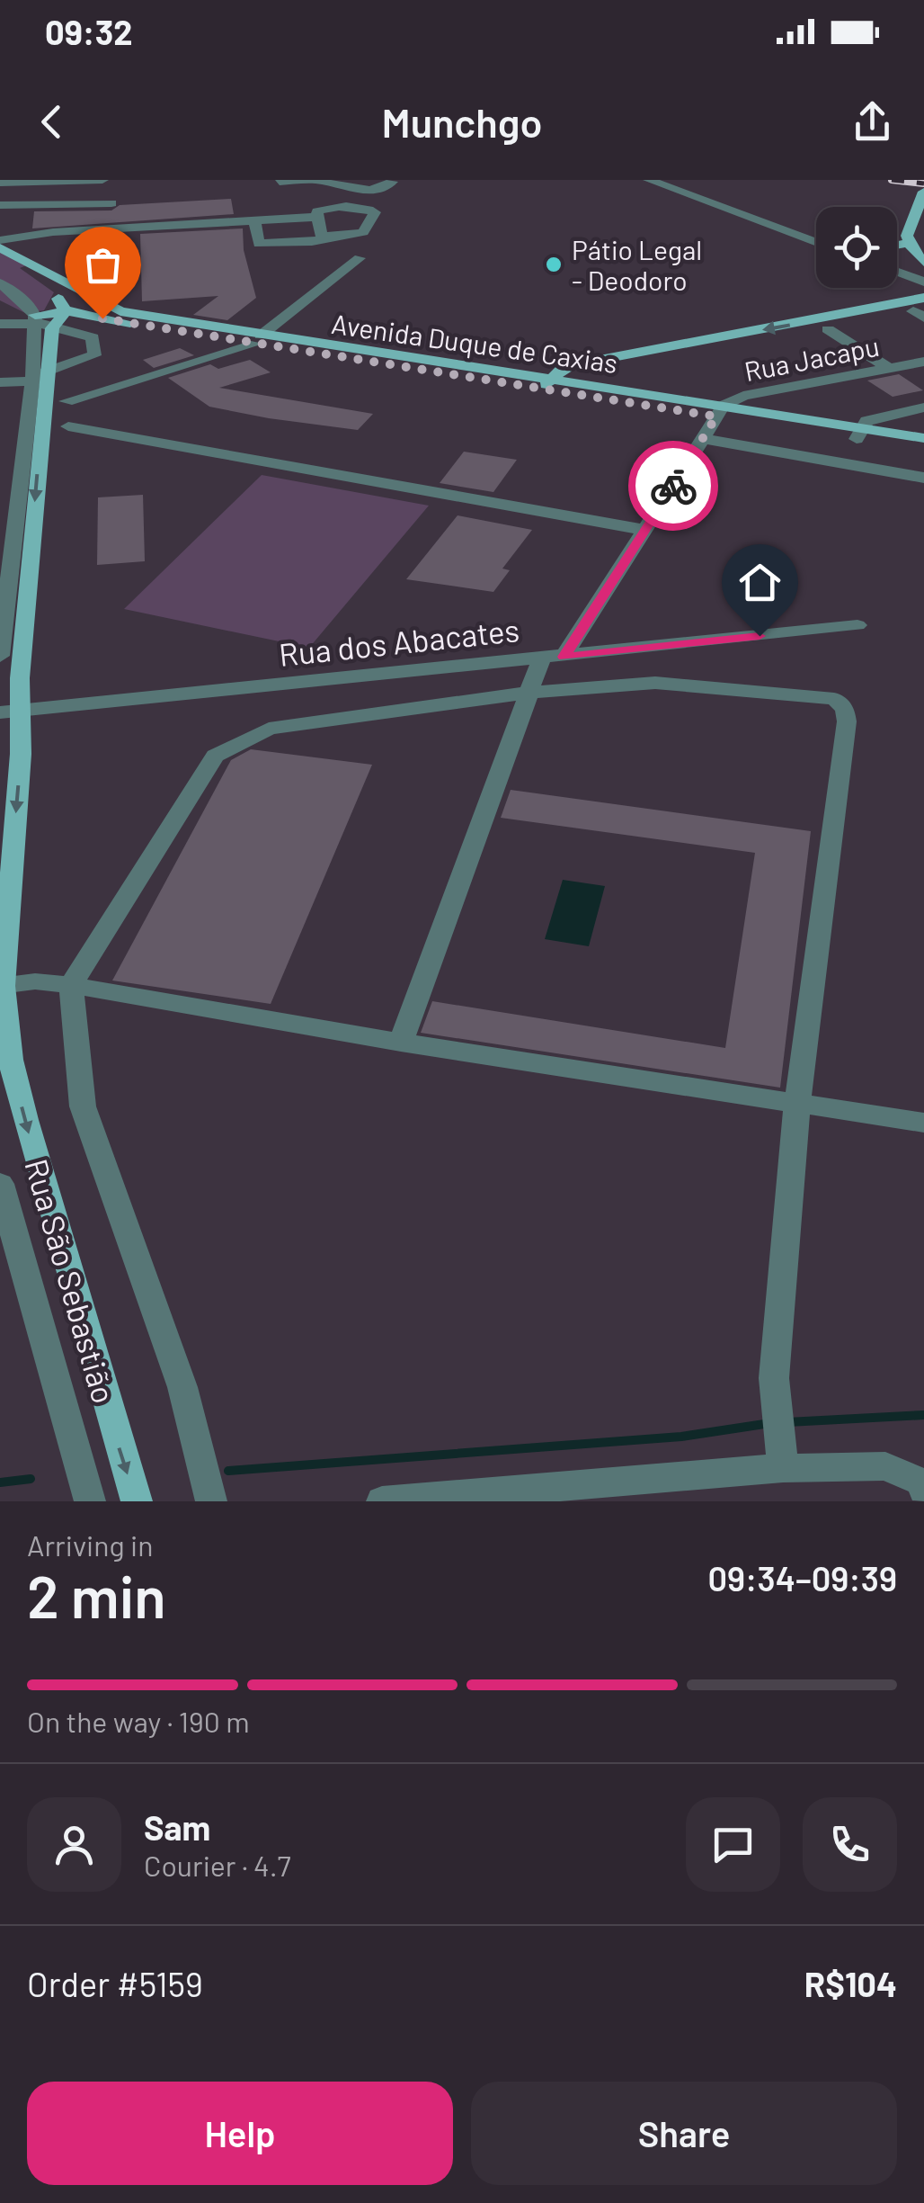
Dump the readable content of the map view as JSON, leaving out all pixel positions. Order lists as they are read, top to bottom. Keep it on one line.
{"streets":{"main road":["Avenida Duque de Caxias","Rua São Sebastião"],"street":["Rua Jacapu","Rua dos Abacates"]},"crossings":[["Avenida Duque de Caxias","Rua Jacapu"],["Avenida Duque de Caxias","Rua São Sebastião"],["Rua dos Abacates","Rua São Sebastião"]],"one_way":["Rua São Sebastião"],"places":["Pátio Legal - Deodoro"],"page":{"status":"09:32","header":"Munchgo","heading":["2 min","Arriving in","09:34–09:39"],"panel":["Sam","Courier · 4.7","Order #5159","R$104"],"bar":"On the way · 190 m","buttons":["Help","Share"]}}
